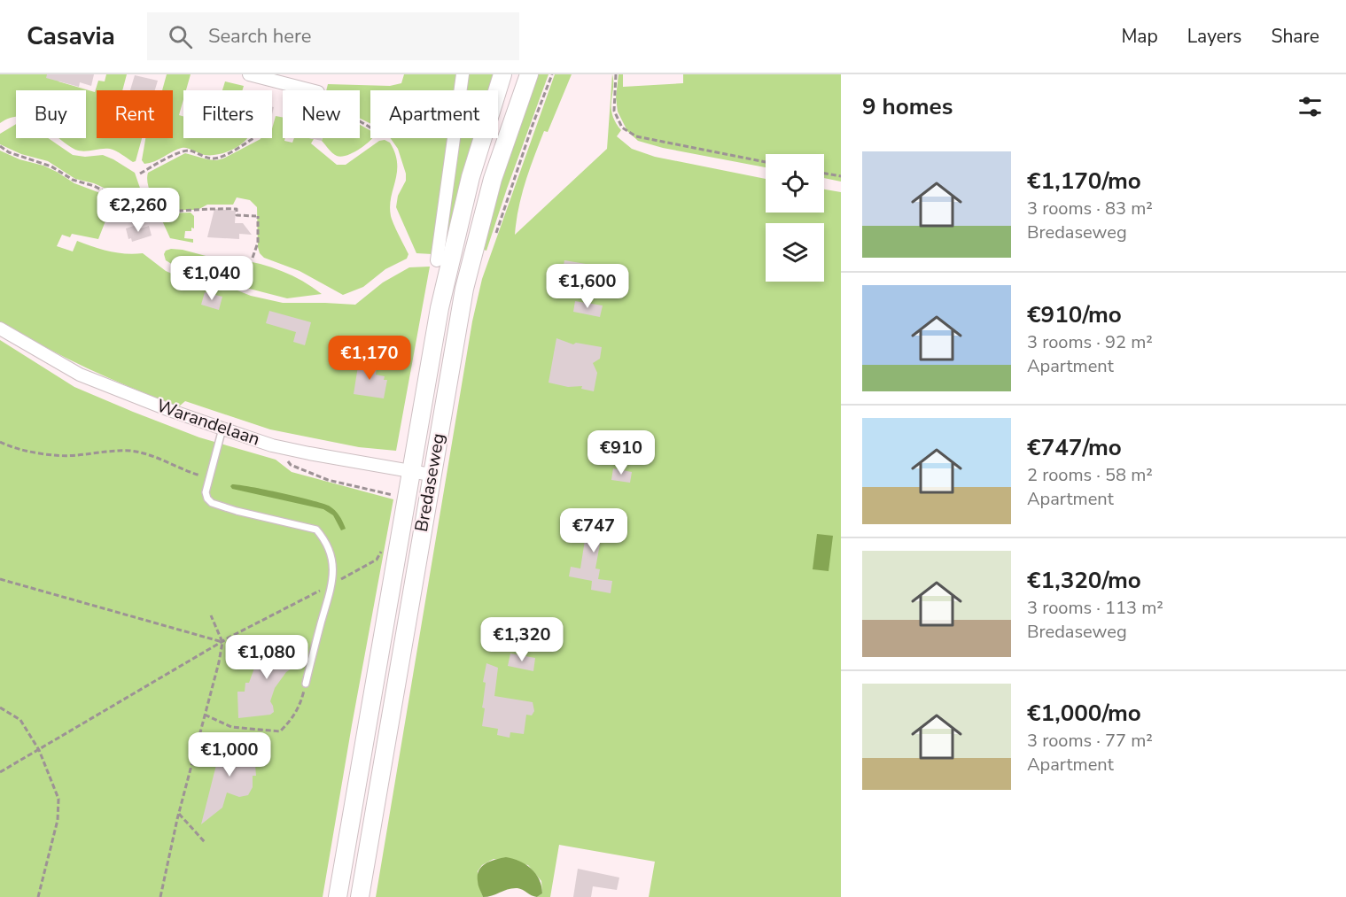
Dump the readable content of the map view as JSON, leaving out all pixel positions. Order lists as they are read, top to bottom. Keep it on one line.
{"streets":{"main road":["Bredaseweg"],"street":["Warandelaan"]},"crossings":[["Warandelaan","Bredaseweg"]],"page":{"header":"Casavia","search":"Search here","nav":["Map","Layers","Share"],"heading":"9 homes","chip":["Buy","Rent","Filters","New","Apartment"],"list":[{"name":"€1,170/mo","note":"3 rooms · 83 m² · Bredaseweg"},{"name":"€910/mo","note":"3 rooms · 92 m² · Apartment"},{"name":"€747/mo","note":"2 rooms · 58 m² · Apartment"},{"name":"€1,320/mo","note":"3 rooms · 113 m² · Bredaseweg"},{"name":"€1,000/mo","note":"3 rooms · 77 m² · Apartment"}],"price":["€2,260","€1,040","€1,600","€1,170","€910","€747","€1,320","€1,080","€1,000"]}}
